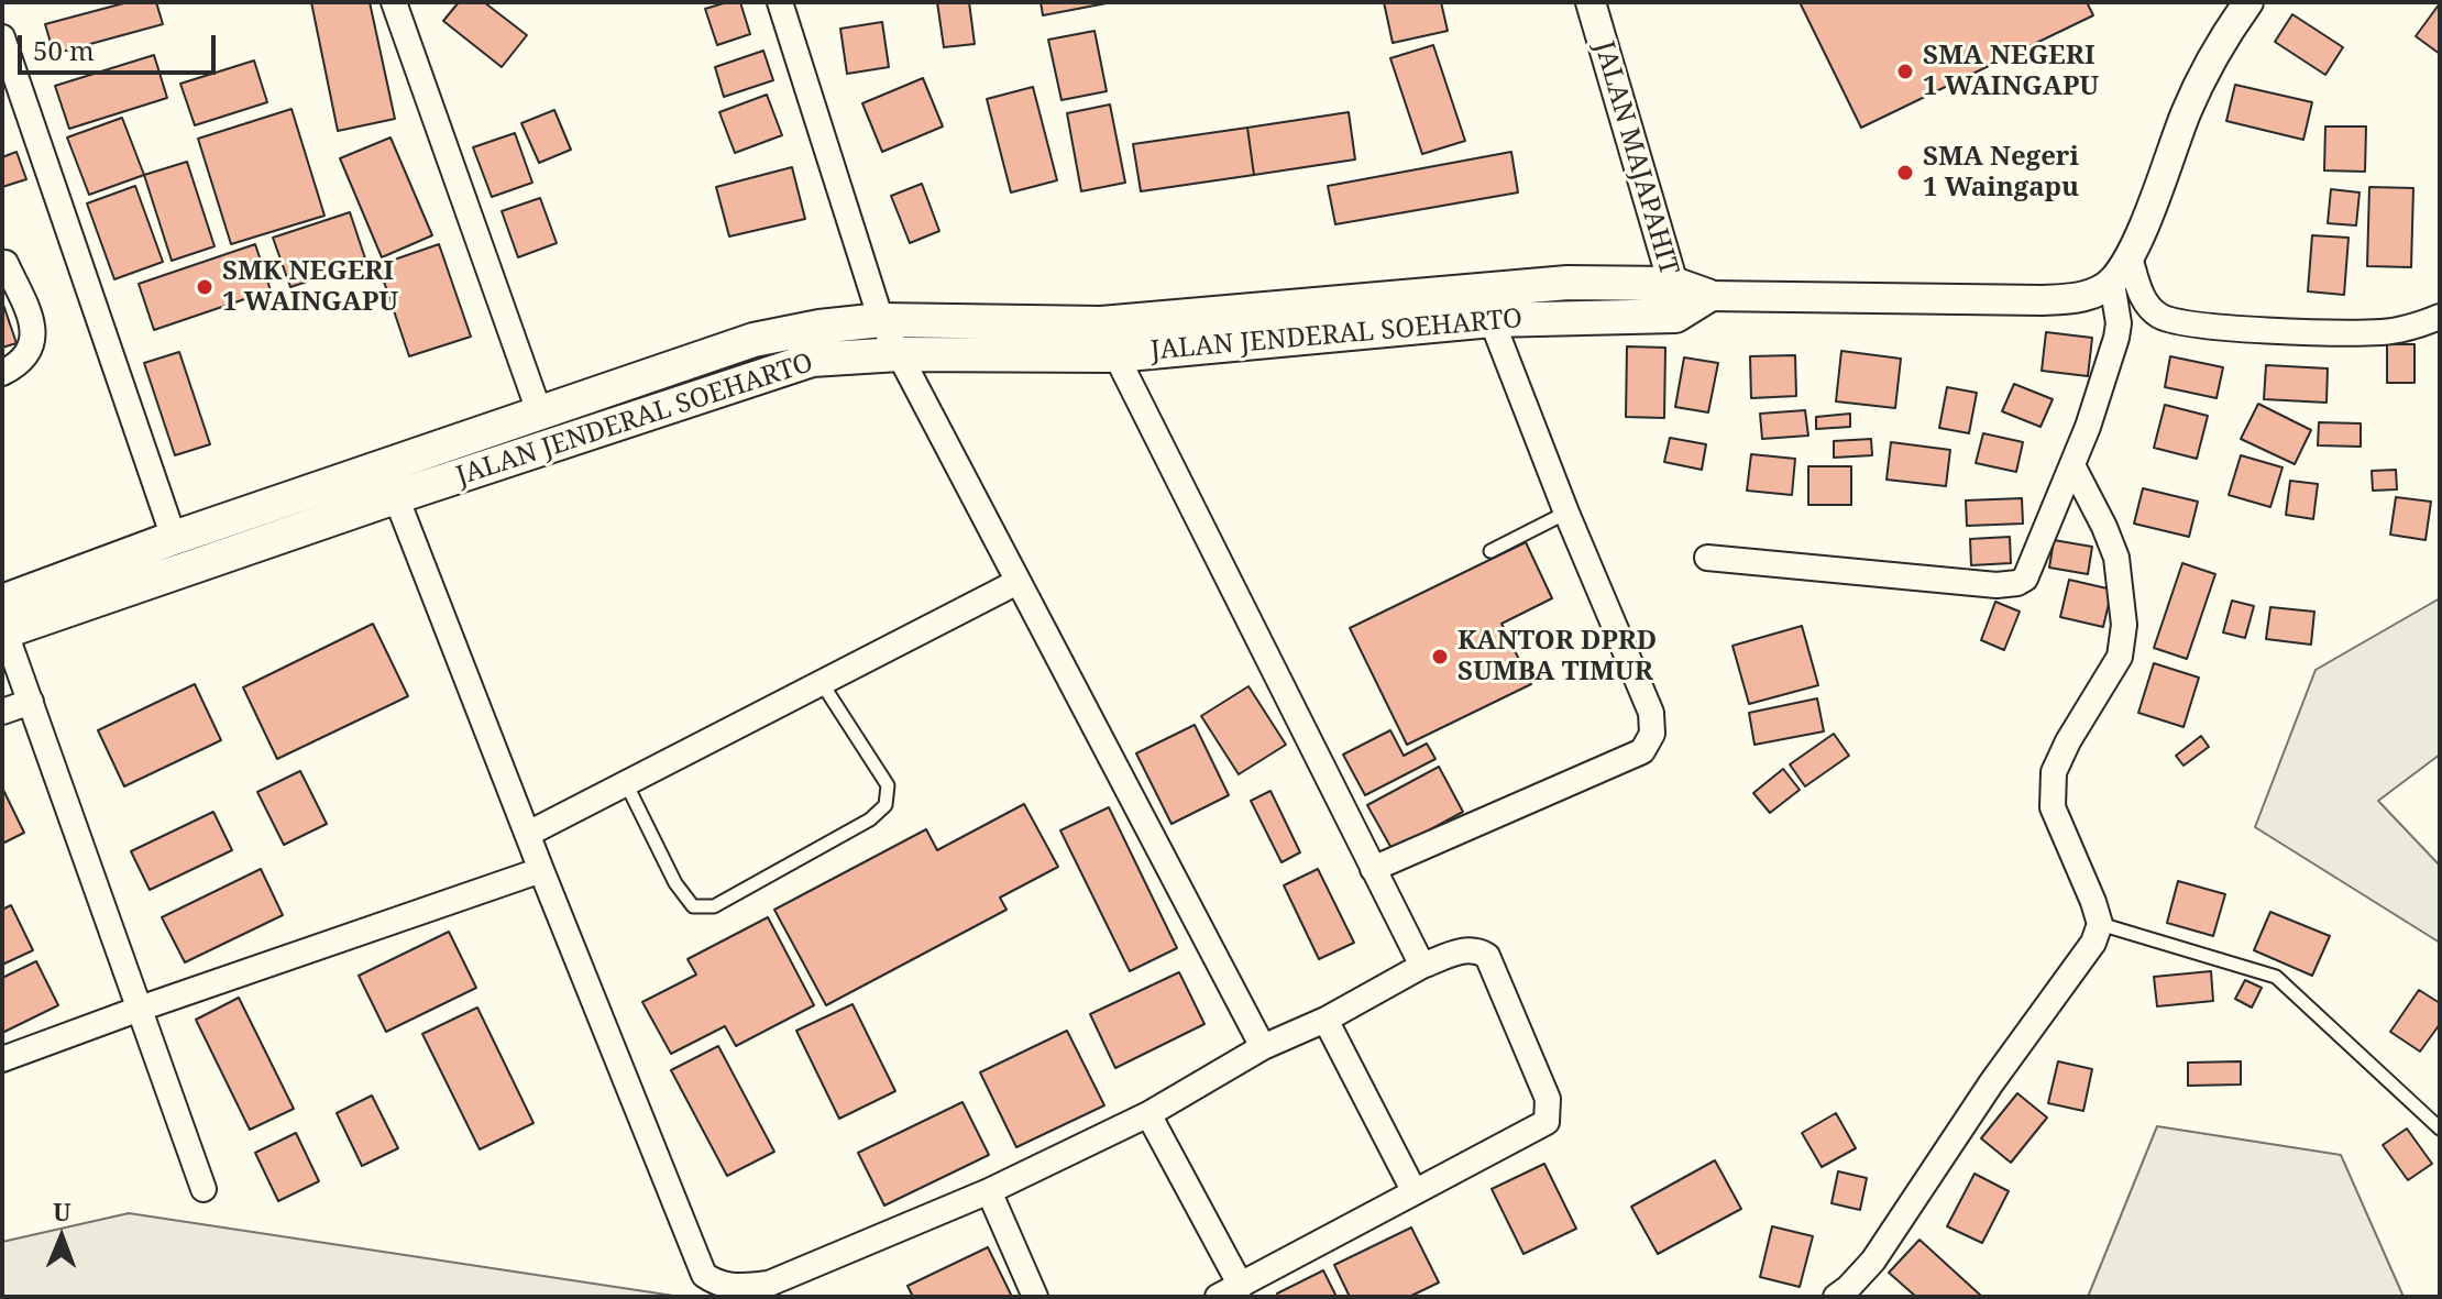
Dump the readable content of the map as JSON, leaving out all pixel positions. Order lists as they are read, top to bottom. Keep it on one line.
{"streets":{"main road":["JALAN JENDERAL SOEHARTO"],"street":["JALAN MAJAPAHIT"]},"crossings":[["JALAN MAJAPAHIT","JALAN JENDERAL SOEHARTO"]],"places":["SMA NEGERI 1 WAINGAPU","SMA Negeri 1 Waingapu","SMK NEGERI 1 WAINGAPU","KANTOR DPRD SUMBA TIMUR"],"scale_bar":"50 m","north":"top"}
